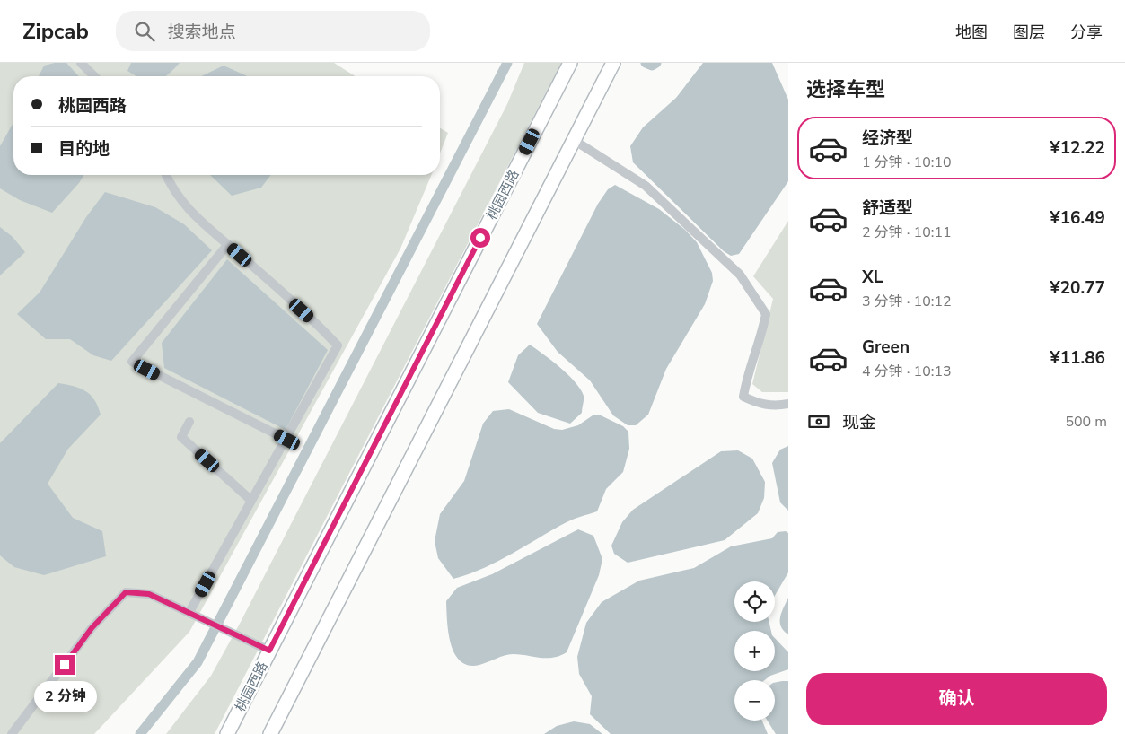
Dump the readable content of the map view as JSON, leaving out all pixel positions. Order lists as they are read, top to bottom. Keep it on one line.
{"streets":{"main road":["桃园西路"]},"page":{"header":"Zipcab","search":"搜索地点","nav":["地图","图层","分享"],"heading":"选择车型","banner":["桃园西路","目的地"],"list":[{"name":"经济型","note":"1 分钟 · 10:10","value":"¥12.22"},{"name":"舒适型","note":"2 分钟 · 10:11","value":"¥16.49"},{"name":"XL","note":"3 分钟 · 10:12","value":"¥20.77"},{"name":"Green","note":"4 分钟 · 10:13","value":"¥11.86"}],"pay":["现金","500 m"],"map_buttons":["+","−"],"buttons":"确认","bubble":"2 分钟"}}
